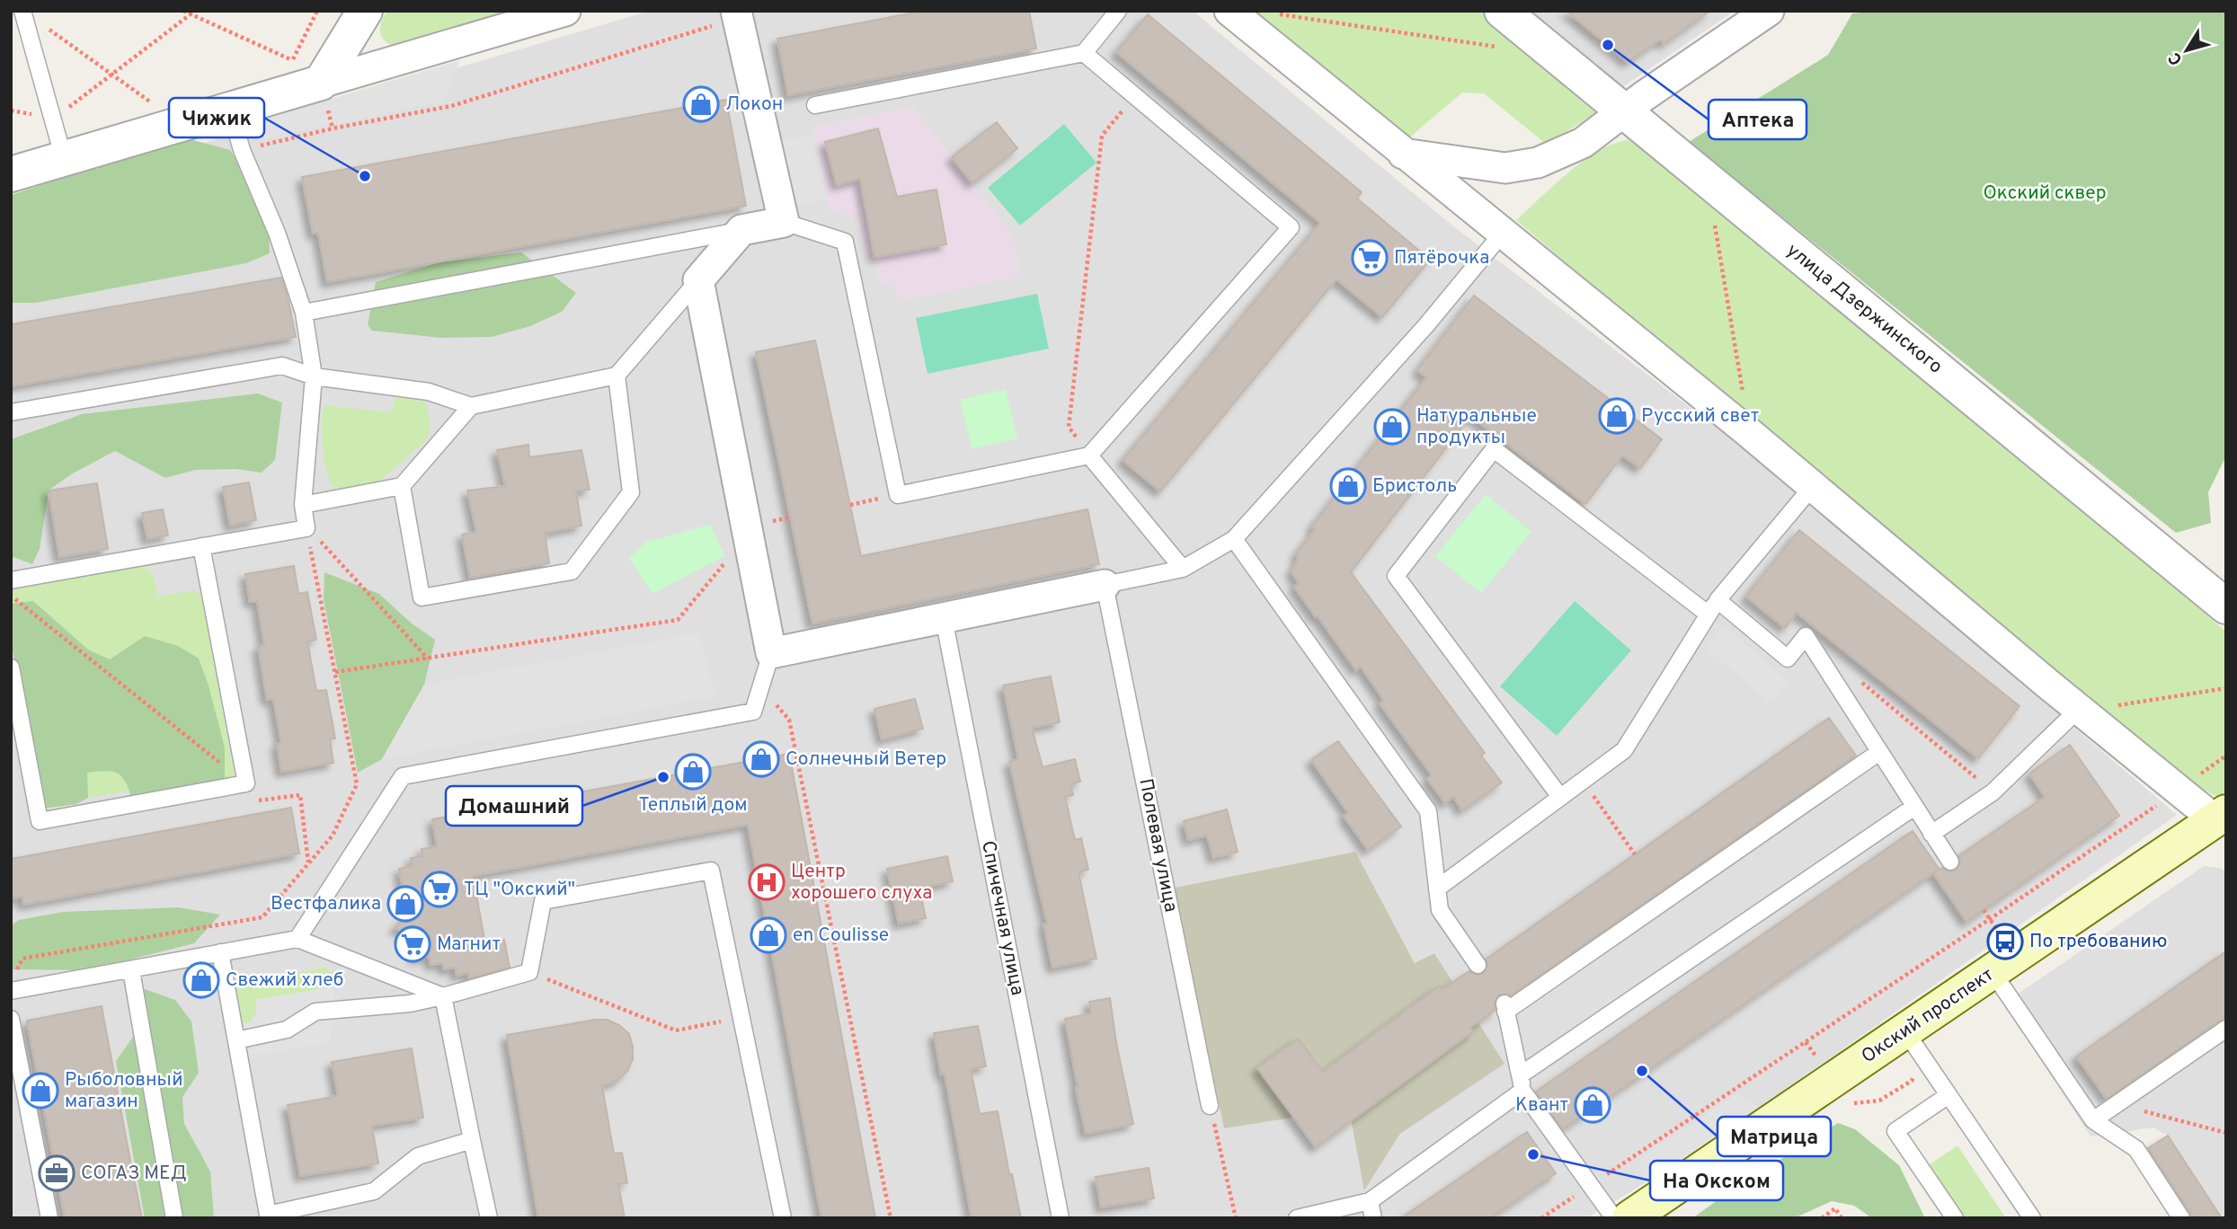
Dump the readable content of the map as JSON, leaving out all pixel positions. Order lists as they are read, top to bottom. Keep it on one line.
{"streets":{"main road":["Окский проспект"],"street":["улица Дзержинского"],"lane":["Полевая улица","Спичечная улица"]},"parks":["Окский сквер"],"places":{"other":["Аптека","Чижик","Домашний","Матрица","На Окском"],"shop":["Локон","Русский свет","Натуральные продукты","Бристоль","Солнечный Ветер","Теплый дом","Вестфалика","en Coulisse","Свежий хлеб","Рыболовный магазин","Квант"],"supermarket":["Пятёрочка","ТЦ \"Окский\"","Магнит"],"hospital":["Центр хорошего слуха"],"bus stop":["По требованию"],"office":["СОГАЗ МЕД"]},"north":"bottom left"}
